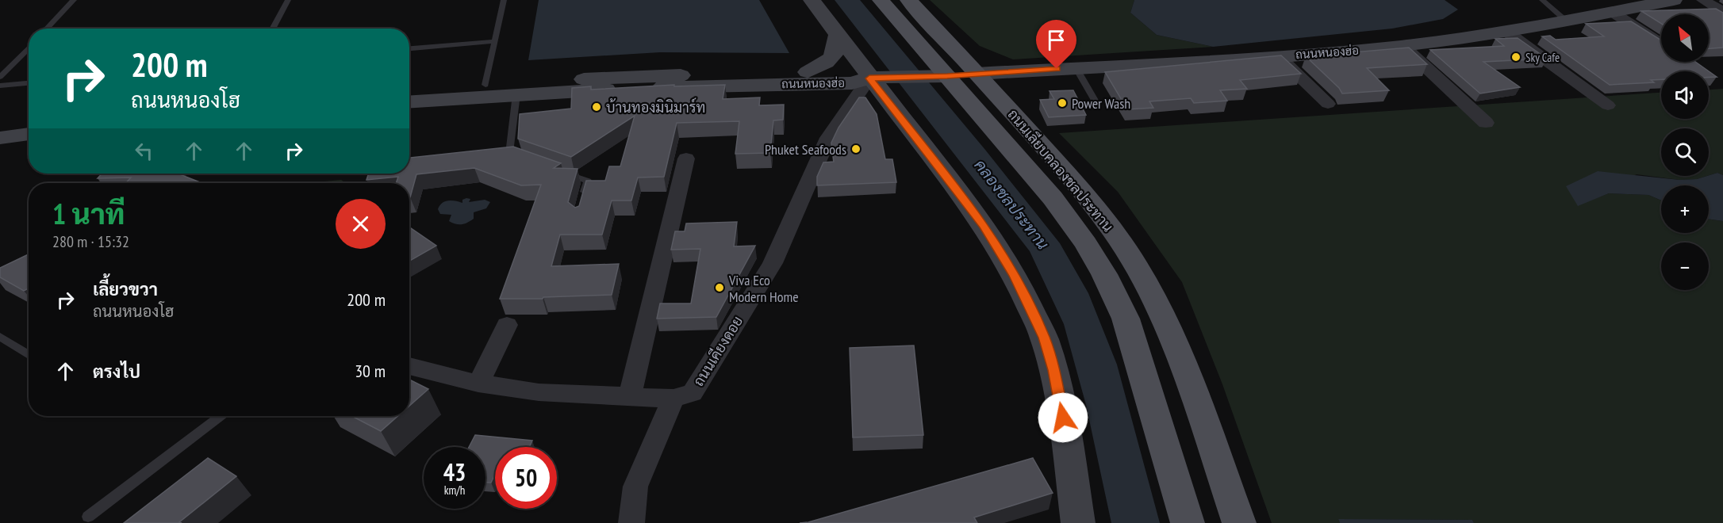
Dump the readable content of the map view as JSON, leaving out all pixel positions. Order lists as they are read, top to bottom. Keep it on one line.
{"streets":{"main road":["ถนนหนองฮ่อ","ถนนเลียบคลองชลประทาน"],"street":["ถนนเคียงดอย"]},"crossings":[["ถนนหนองฮ่อ","ถนนเลียบคลองชลประทาน"],["ถนนหนองฮ่อ","ถนนเคียงดอย"]],"water":["คลองชลประทาน"],"places":["Sky Cafe","Power Wash","บ้านทองมินิมาร์ท","Phuket Seafoods","Viva Eco Modern Home"],"north":"top left","page":{"map_buttons":["+","−"],"turn":["200 m","ถนนหนองโฮ"],"heading":["1 นาที","280 m · 15:32"],"list":[{"name":"เลี้ยวขวา","note":"ถนนหนองโฮ","value":"200 m"},{"name":"ตรงไป","value":"30 m"}],"speed":"43 km/h","limit":"50"}}
